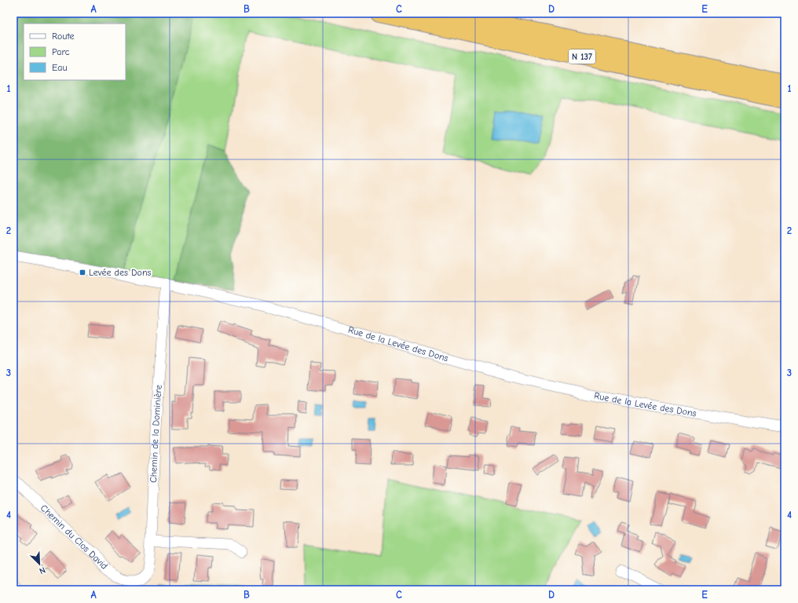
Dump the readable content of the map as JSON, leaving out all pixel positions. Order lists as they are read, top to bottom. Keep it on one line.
{"streets":{"highway":["N 137"],"street":["Rue de la Levée des Dons","Chemin de la Dominière","Chemin du Clos David"]},"crossings":[["Rue de la Levée des Dons","Chemin de la Dominière"],["Chemin de la Dominière","Chemin du Clos David"]],"places":{"transit":["Levée des Dons"]},"legend":["Route","Parc","Eau"],"north":"bottom right","grid":{"columns":["A","B","C","D","E"],"rows":["1","2","3","4"]}}
